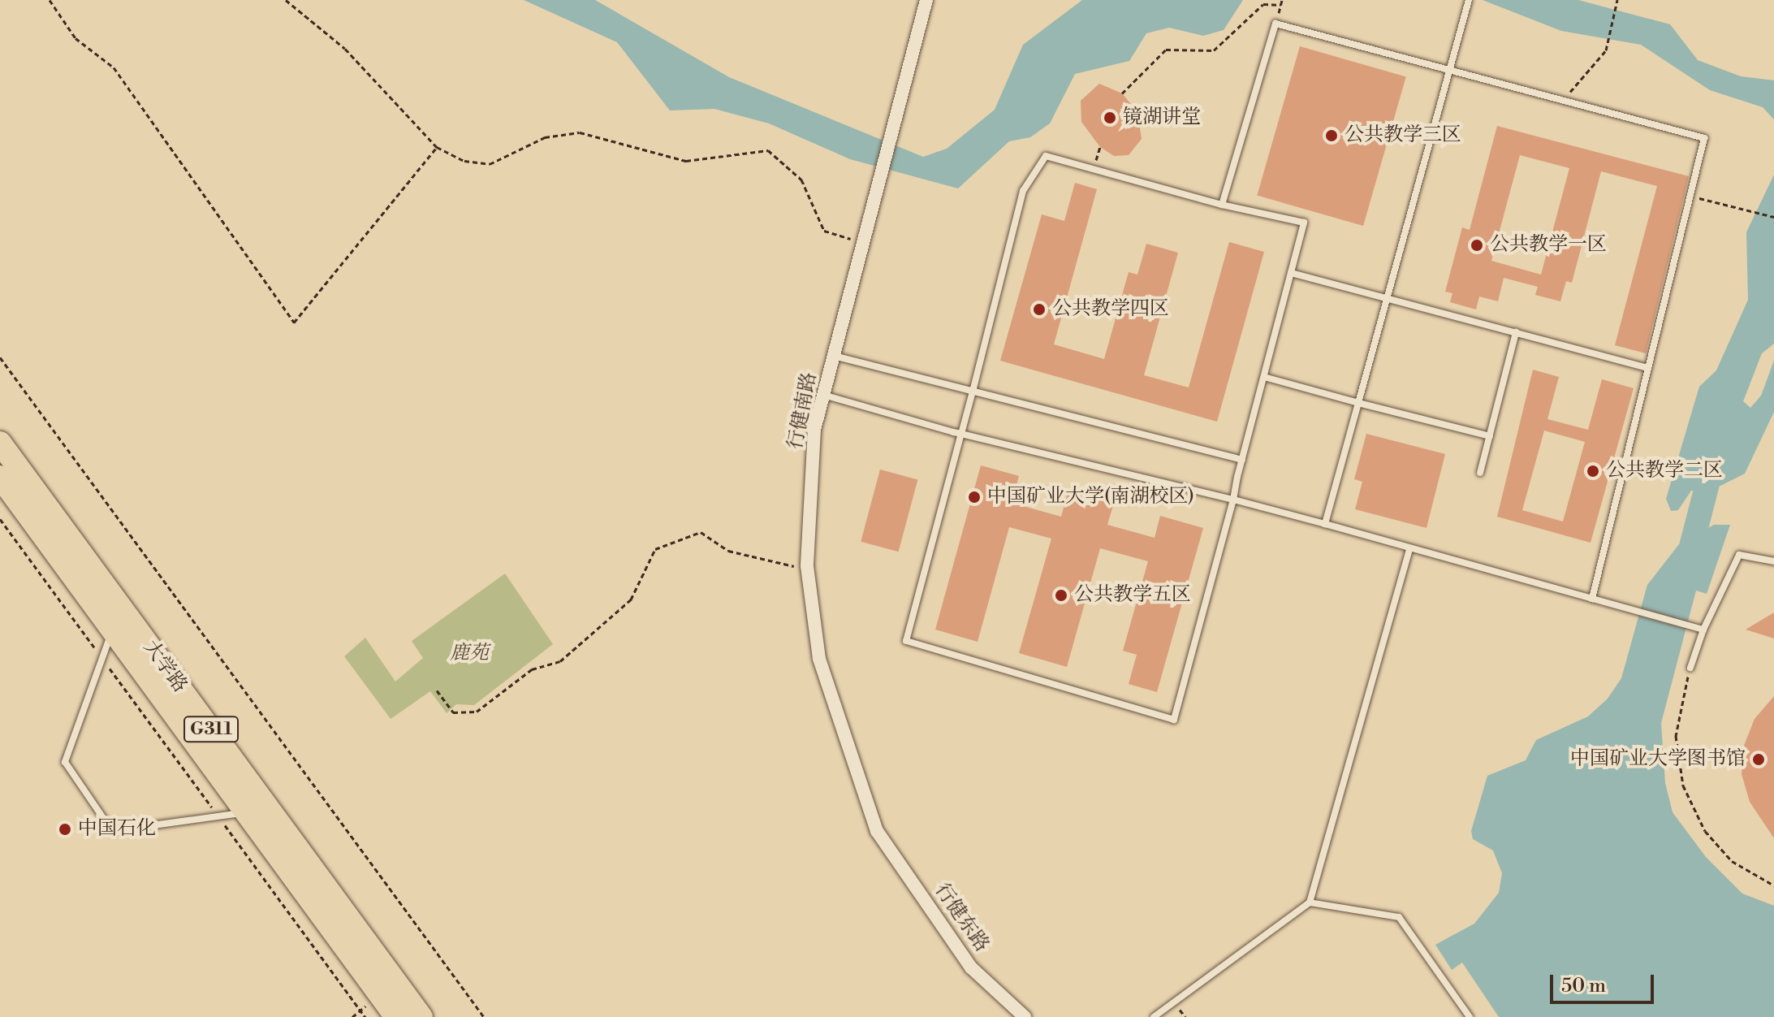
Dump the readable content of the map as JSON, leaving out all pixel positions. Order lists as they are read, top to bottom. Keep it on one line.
{"streets":{"highway":["大学路","G311"],"street":["行健南路","行健东路"]},"crossings":[["行健南路","行健东路"]],"parks":["鹿苑"],"places":["镜湖讲堂","公共教学三区","公共教学一区","公共教学四区","公共教学二区","中国矿业大学(南湖校区)","公共教学五区","中国矿业大学图书馆","中国石化"],"scale_bar":"50 m"}
